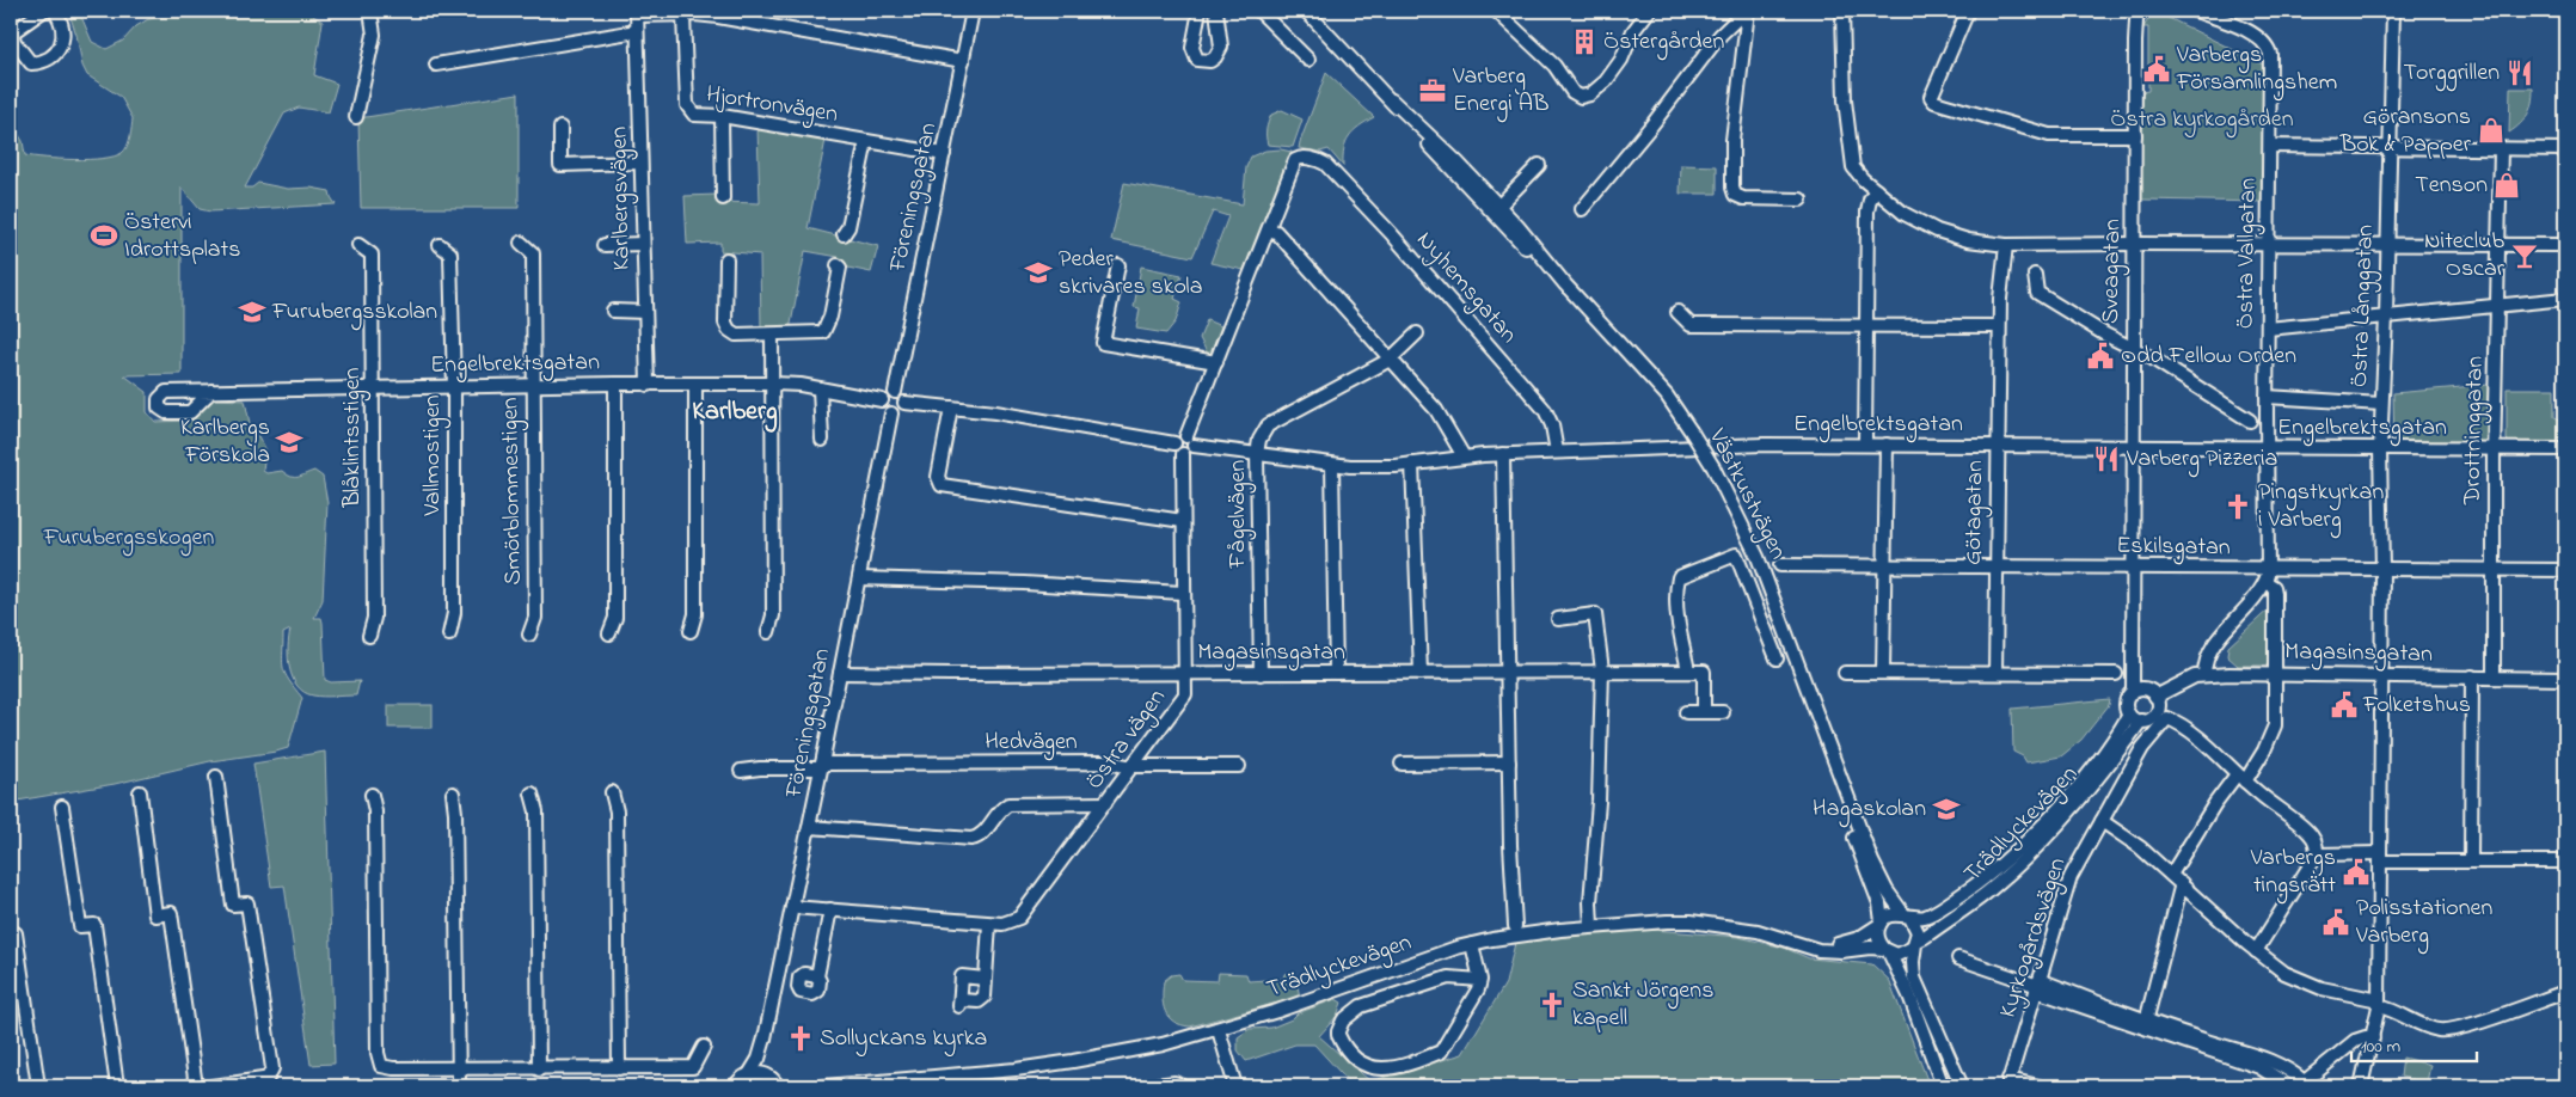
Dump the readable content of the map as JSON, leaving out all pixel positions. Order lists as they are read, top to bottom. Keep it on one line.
{"streets":{"street":["Hjortronvägen","Föreningsgatan","Karlbergsvägen","Östra Vallgatan","Sveagatan","Nyhemsgatan","Östra Långgatan","Engelbrektsgatan","Drottninggatan","Blåklintsstigen","Vallmostigen","Smörblommestigen","Västkustvägen","Götagatan","Fågelvägen","Eskilsgatan","Magasinsgatan","Östra vägen","Hedvägen","Trädlyckevägen","Kyrkogårdsvägen"]},"crossings":[["Hjortronvägen","Föreningsgatan"],["Föreningsgatan","Engelbrektsgatan"],["Föreningsgatan","Magasinsgatan"],["Föreningsgatan","Östra vägen"],["Föreningsgatan","Hedvägen"],["Karlbergsvägen","Engelbrektsgatan"],["Östra Vallgatan","Engelbrektsgatan"],["Östra Vallgatan","Eskilsgatan"],["Sveagatan","Engelbrektsgatan"],["Sveagatan","Eskilsgatan"],["Sveagatan","Trädlyckevägen"],["Nyhemsgatan","Engelbrektsgatan"],["Östra Långgatan","Engelbrektsgatan"],["Östra Långgatan","Eskilsgatan"],["Östra Långgatan","Magasinsgatan"],["Engelbrektsgatan","Drottninggatan"],["Engelbrektsgatan","Blåklintsstigen"],["Engelbrektsgatan","Vallmostigen"],["Engelbrektsgatan","Smörblommestigen"],["Engelbrektsgatan","Götagatan"],["Engelbrektsgatan","Fågelvägen"],["Engelbrektsgatan","Östra vägen"],["Drottninggatan","Eskilsgatan"],["Drottninggatan","Magasinsgatan"],["Västkustvägen","Trädlyckevägen"],["Götagatan","Eskilsgatan"],["Fågelvägen","Magasinsgatan"],["Magasinsgatan","Östra vägen"],["Magasinsgatan","Trädlyckevägen"],["Östra vägen","Hedvägen"]],"districts":["Karlberg"],"parks":["Östra kyrkogården","Furubergsskogen"],"places":{"building":["Östergården"],"public building":["Varbergs Församlingshem","Odd Fellow Orden","Folketshus","Varbergs tingsrätt","Polisstationen Varberg"],"restaurant":["Torggrillen","Varberg Pizzeria"],"office":["Varberg Energi AB"],"shop":["Göransons Bok & Papper","Tenson"],"sports":["Östervi Idrottsplats"],"bar":["Niteclub Oscar"],"school or university":["Peder skrivares skola","Furubergsskolan","Karlbergs Förskola","Hagaskolan"],"church":["Pingstkyrkan i Varberg","Sankt Jörgens kapell","Sollyckans kyrka"]},"scale_bar":"100 m"}
